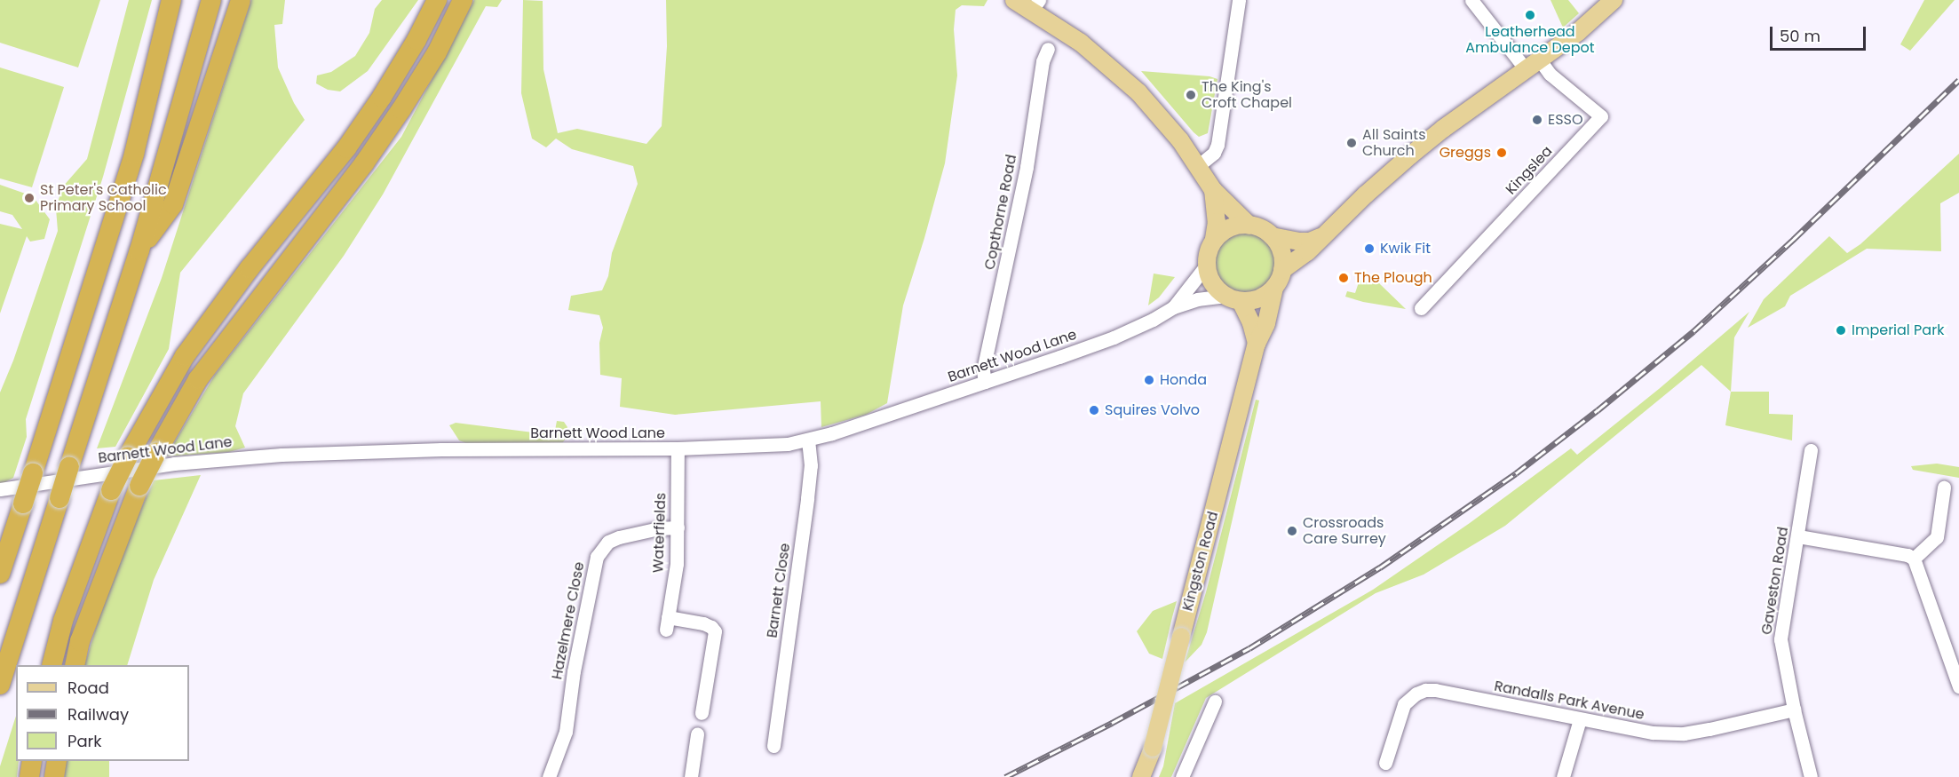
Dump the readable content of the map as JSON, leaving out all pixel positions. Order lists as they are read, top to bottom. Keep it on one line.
{"streets":{"main road":["Kingston Road"],"street":["Kingslea","Copthorne Road","Barnett Wood Lane","Waterfields","Gaveston Road","Barnett Close","Hazelmere Close","Randalls Park Avenue"]},"crossings":[["Copthorne Road","Barnett Wood Lane"],["Barnett Wood Lane","Waterfields"],["Barnett Wood Lane","Kingston Road"],["Barnett Wood Lane","Barnett Close"],["Waterfields","Hazelmere Close"],["Gaveston Road","Randalls Park Avenue"]],"places":["Leatherhead Ambulance Depot","The King's Croft Chapel","ESSO","All Saints Church","Greggs","St Peter's Catholic Primary School","Kwik Fit","The Plough","Imperial Park","Honda","Squires Volvo","Crossroads Care Surrey"],"legend":["Road","Railway","Park"],"scale_bar":"50 m"}
